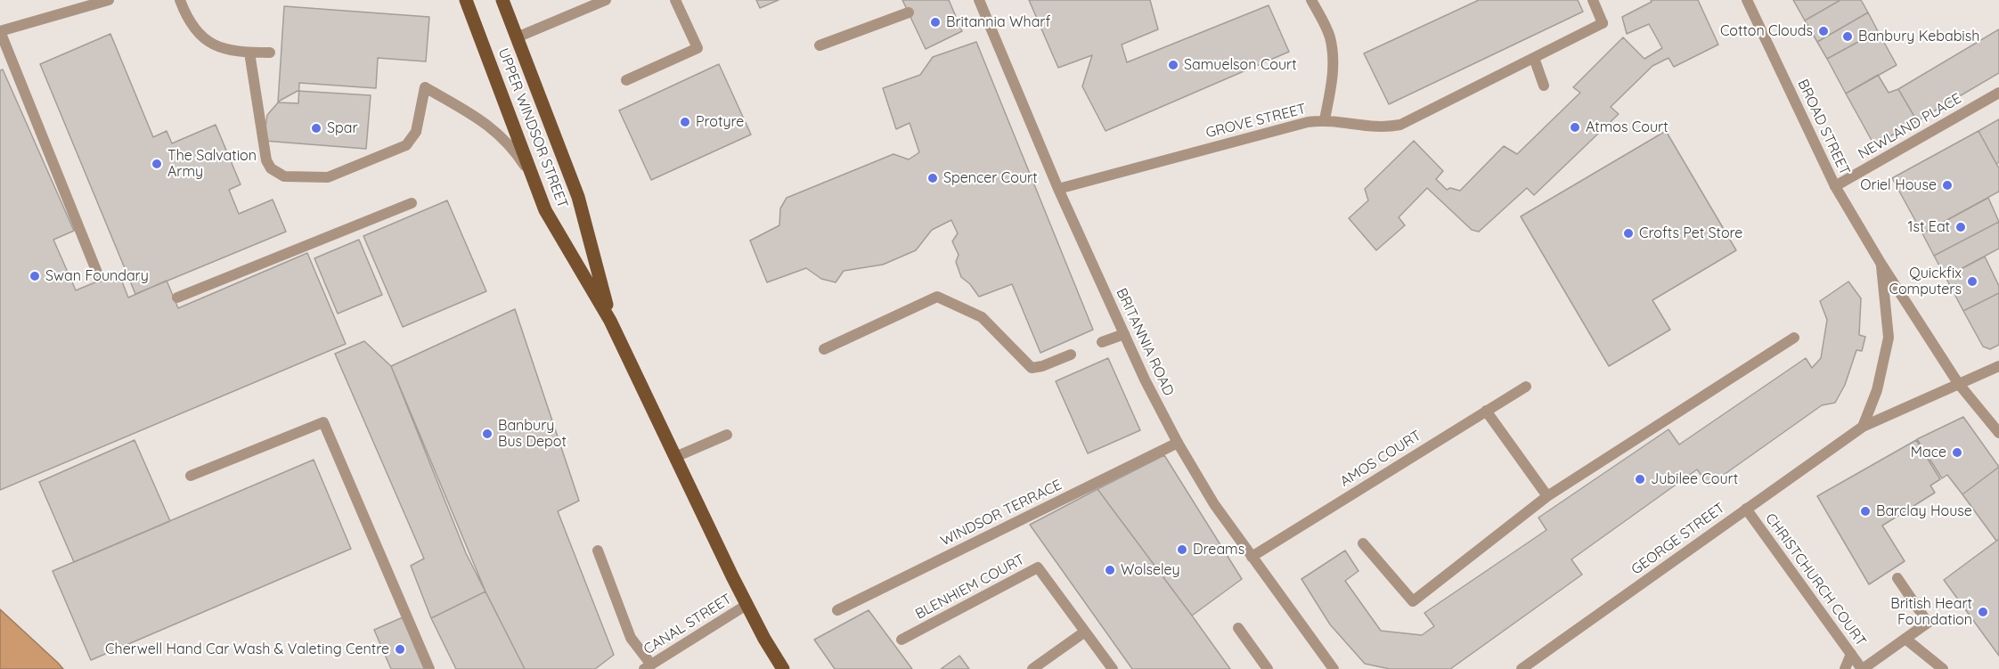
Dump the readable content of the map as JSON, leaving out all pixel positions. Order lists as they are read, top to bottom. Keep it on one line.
{"streets":{"main road":["UPPER WINDSOR STREET"],"street":["GROVE STREET","NEWLAND PLACE","BROAD STREET","BRITANNIA ROAD","AMOS COURT","WINDSOR TERRACE","GEORGE STREET","CHRISTCHURCH COURT","BLENHIEM COURT","CANAL STREET"]},"crossings":[["GROVE STREET","BRITANNIA ROAD"],["NEWLAND PLACE","BROAD STREET"],["BROAD STREET","GEORGE STREET"],["UPPER WINDSOR STREET","CANAL STREET"],["BRITANNIA ROAD","AMOS COURT"],["BRITANNIA ROAD","WINDSOR TERRACE"],["GEORGE STREET","CHRISTCHURCH COURT"]],"places":["Britannia Wharf","Cotton Clouds","Banbury Kebabish","Samuelson Court","Protyre","Atmos Court","Spar","The Salvation Army","Spencer Court","Oriel House","1st Eat","Crofts Pet Store","Swan Foundary","Quickfix Computers","Banbury Bus Depot","Mace","Jubilee Court","Barclay House","Dreams","Wolseley","British Heart Foundation","Cherwell Hand Car Wash & Valeting Centre"]}
